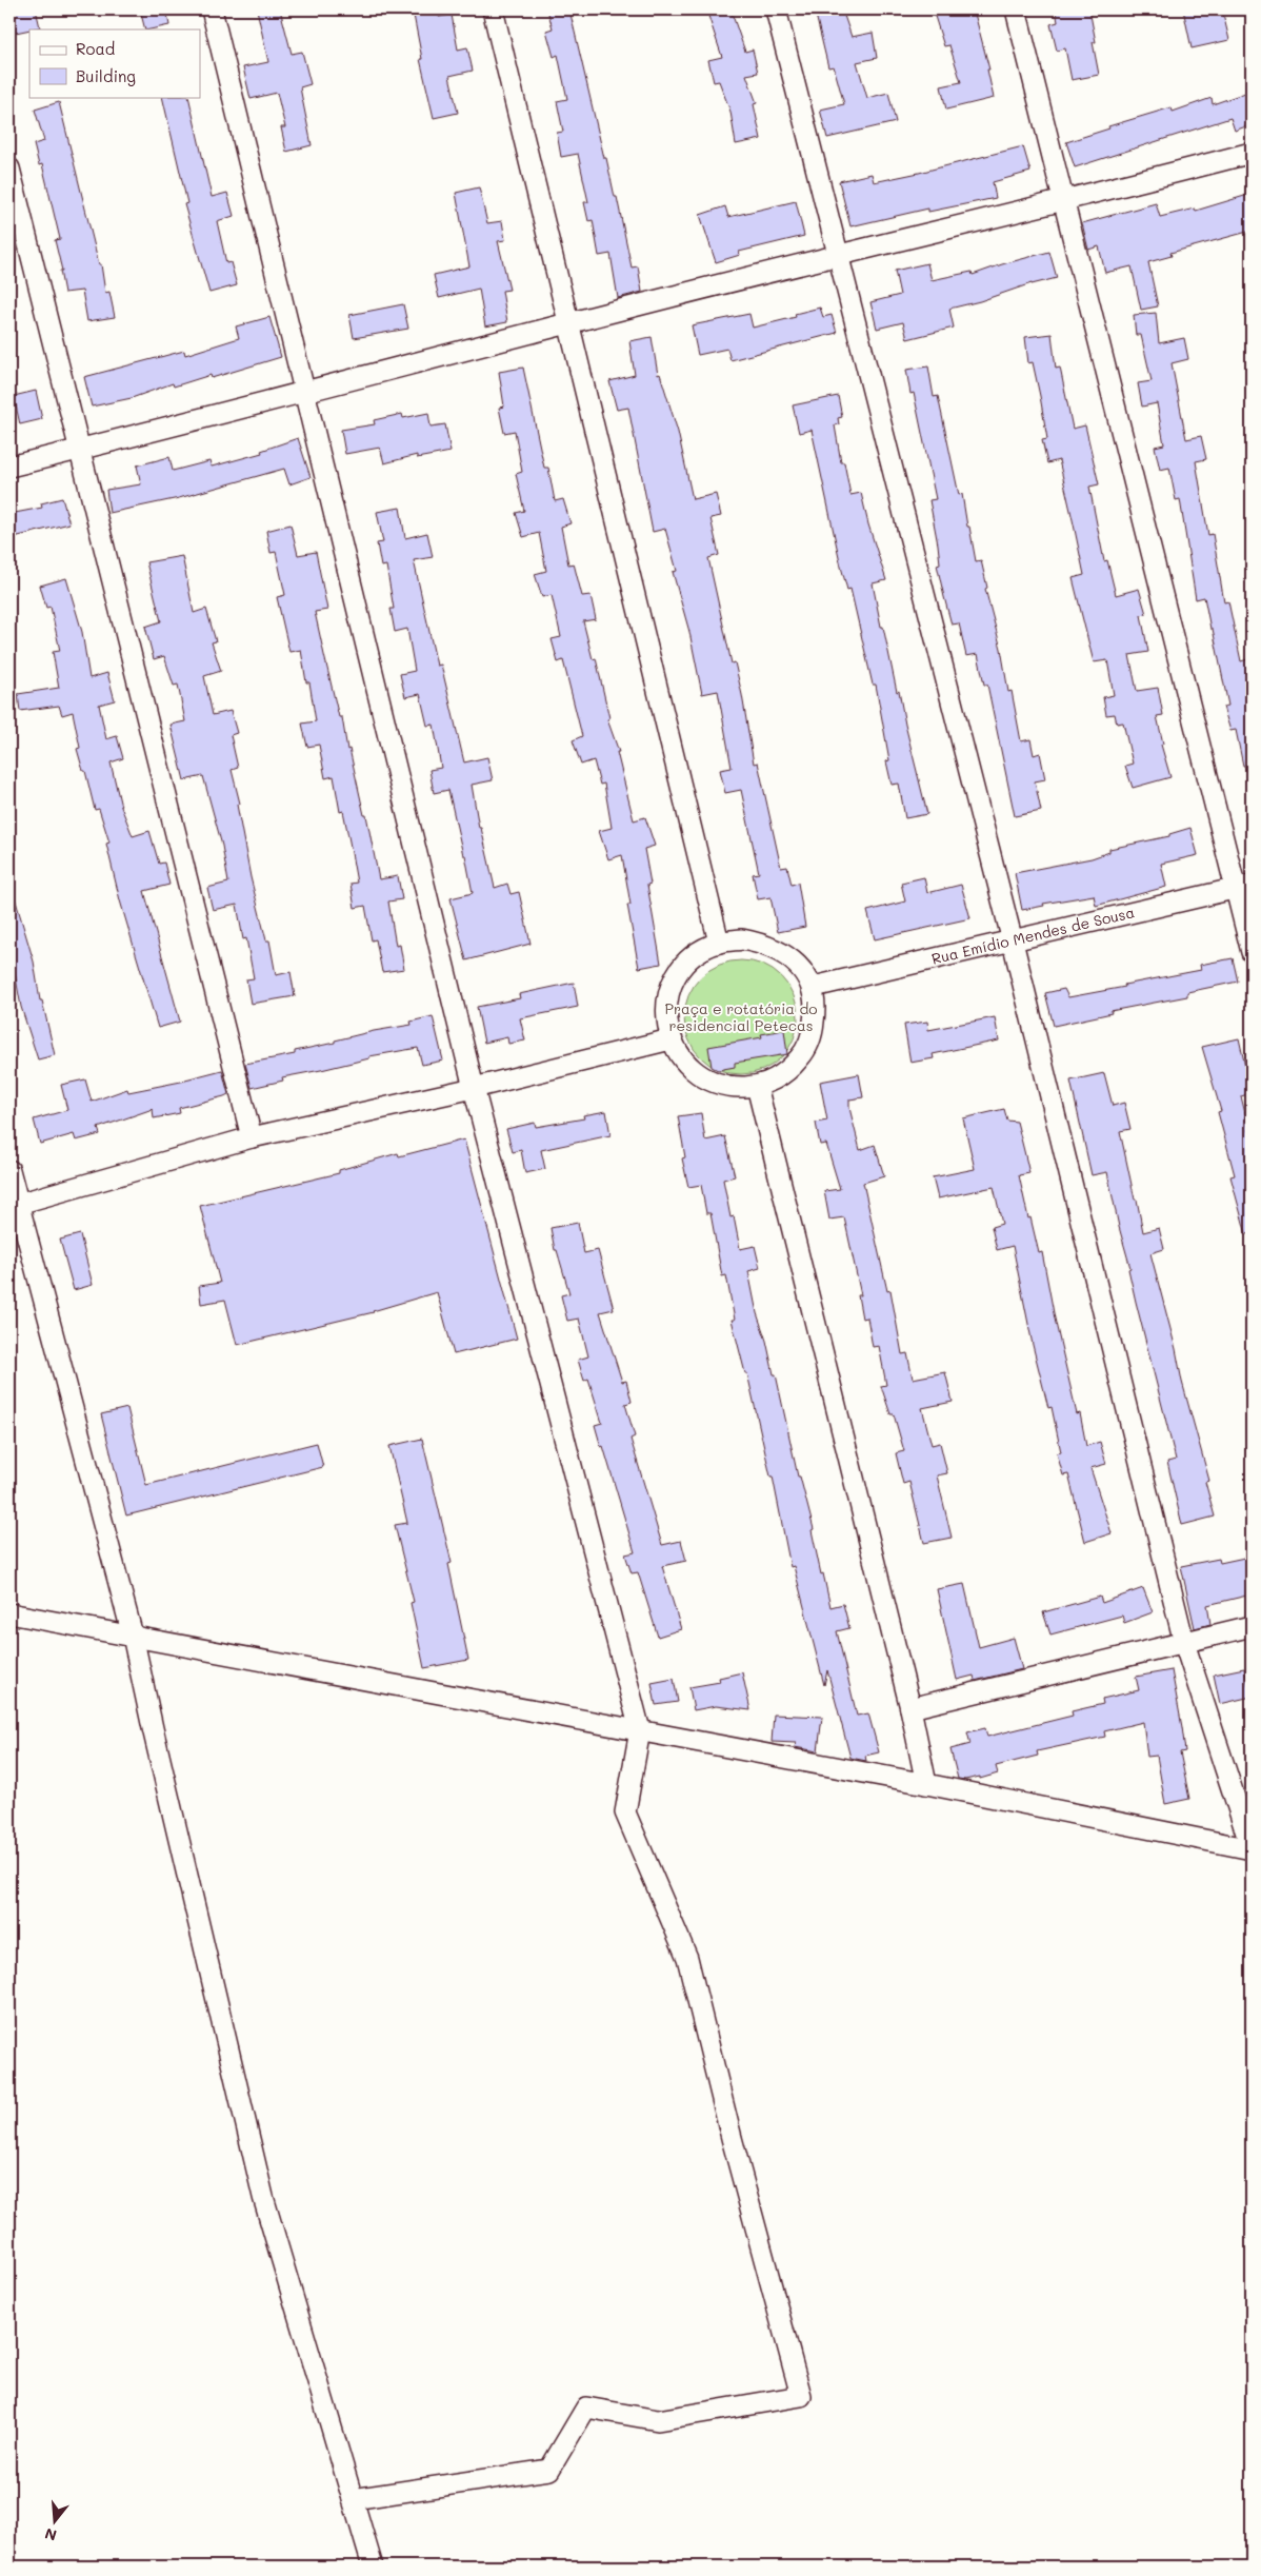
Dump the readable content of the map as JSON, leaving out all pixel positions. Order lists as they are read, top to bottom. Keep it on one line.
{"streets":{"street":["Rua Emídio Mendes de Sousa"]},"parks":["Praça e rotatória do residencial Petecas"],"legend":["Road","Building"],"north":"bottom"}
